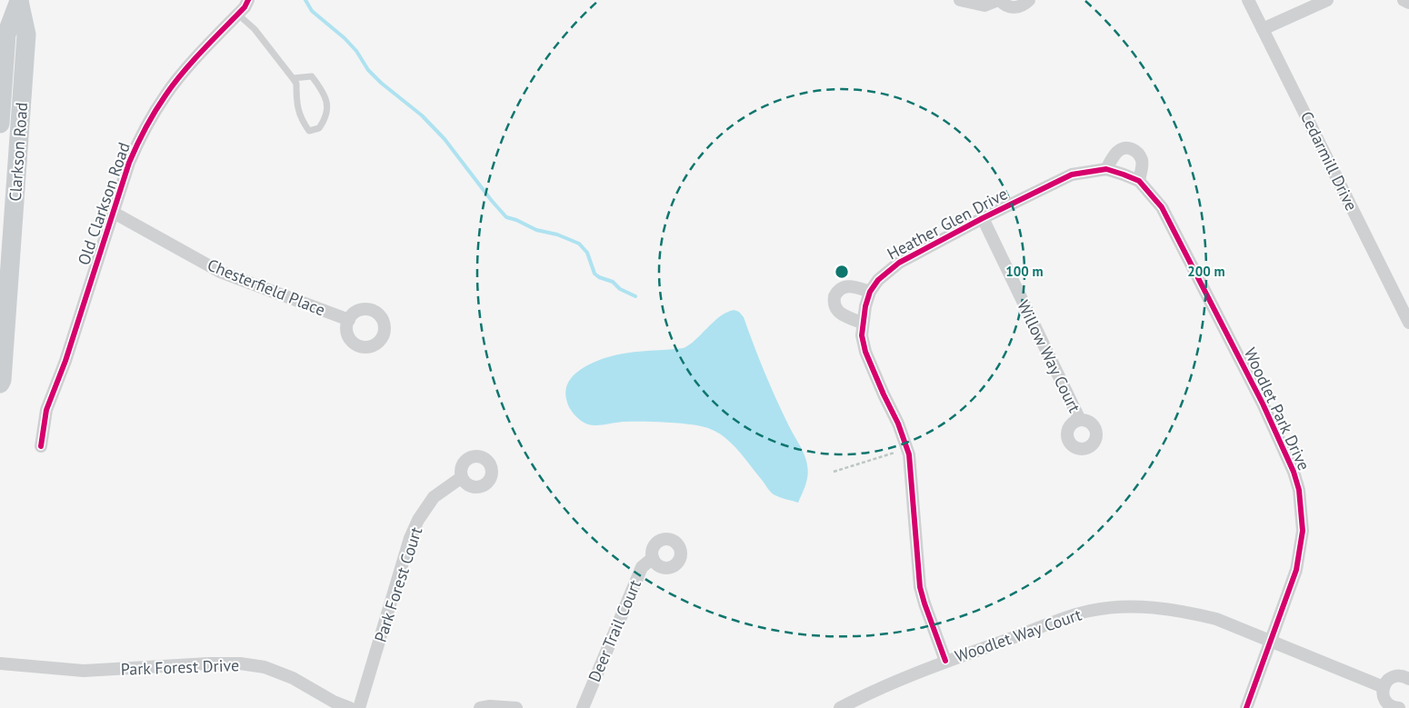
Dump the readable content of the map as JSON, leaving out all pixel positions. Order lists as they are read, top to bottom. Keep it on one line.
{"streets":{"main road":["Clarkson Road"],"street":["Cedarmill Drive","Old Clarkson Road","Heather Glen Drive","Chesterfield Place","Willow Way Court","Woodlet Park Drive","Park Forest Court","Deer Trail Court","Woodlet Way Court","Park Forest Drive"]},"crossings":[["Old Clarkson Road","Chesterfield Place"],["Heather Glen Drive","Willow Way Court"],["Heather Glen Drive","Woodlet Park Drive"],["Heather Glen Drive","Woodlet Way Court"],["Woodlet Park Drive","Woodlet Way Court"]],"rings":["100 m","200 m"]}
